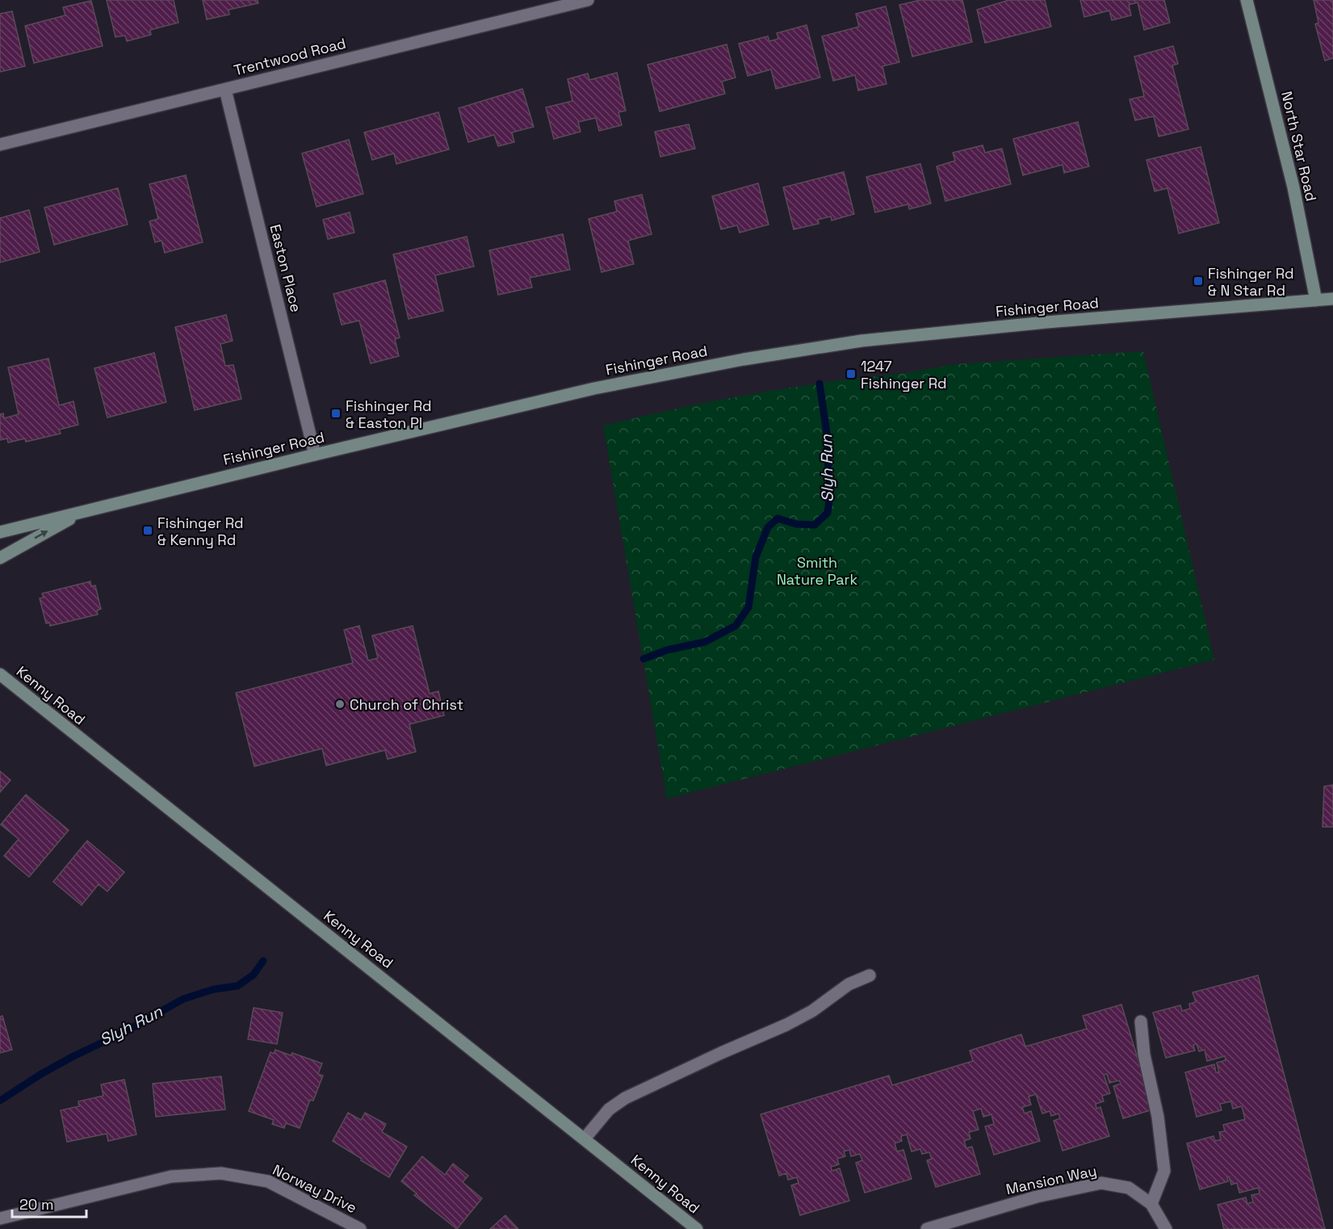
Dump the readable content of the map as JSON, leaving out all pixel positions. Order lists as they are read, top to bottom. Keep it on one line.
{"streets":{"main road":["North Star Road","Fishinger Road","Kenny Road"],"street":["Trentwood Road","Easton Place","Mansion Way","Norway Drive"]},"crossings":[["Trentwood Road","Easton Place"],["North Star Road","Fishinger Road"],["Easton Place","Fishinger Road"]],"water":["Slyh Run"],"parks":["Smith Nature Park"],"places":{"transit":["Fishinger Rd & N Star Rd","1247 Fishinger Rd","Fishinger Rd & Easton Pl","Fishinger Rd & Kenny Rd"],"other":["Church of Christ"]},"scale_bar":"20 m"}
